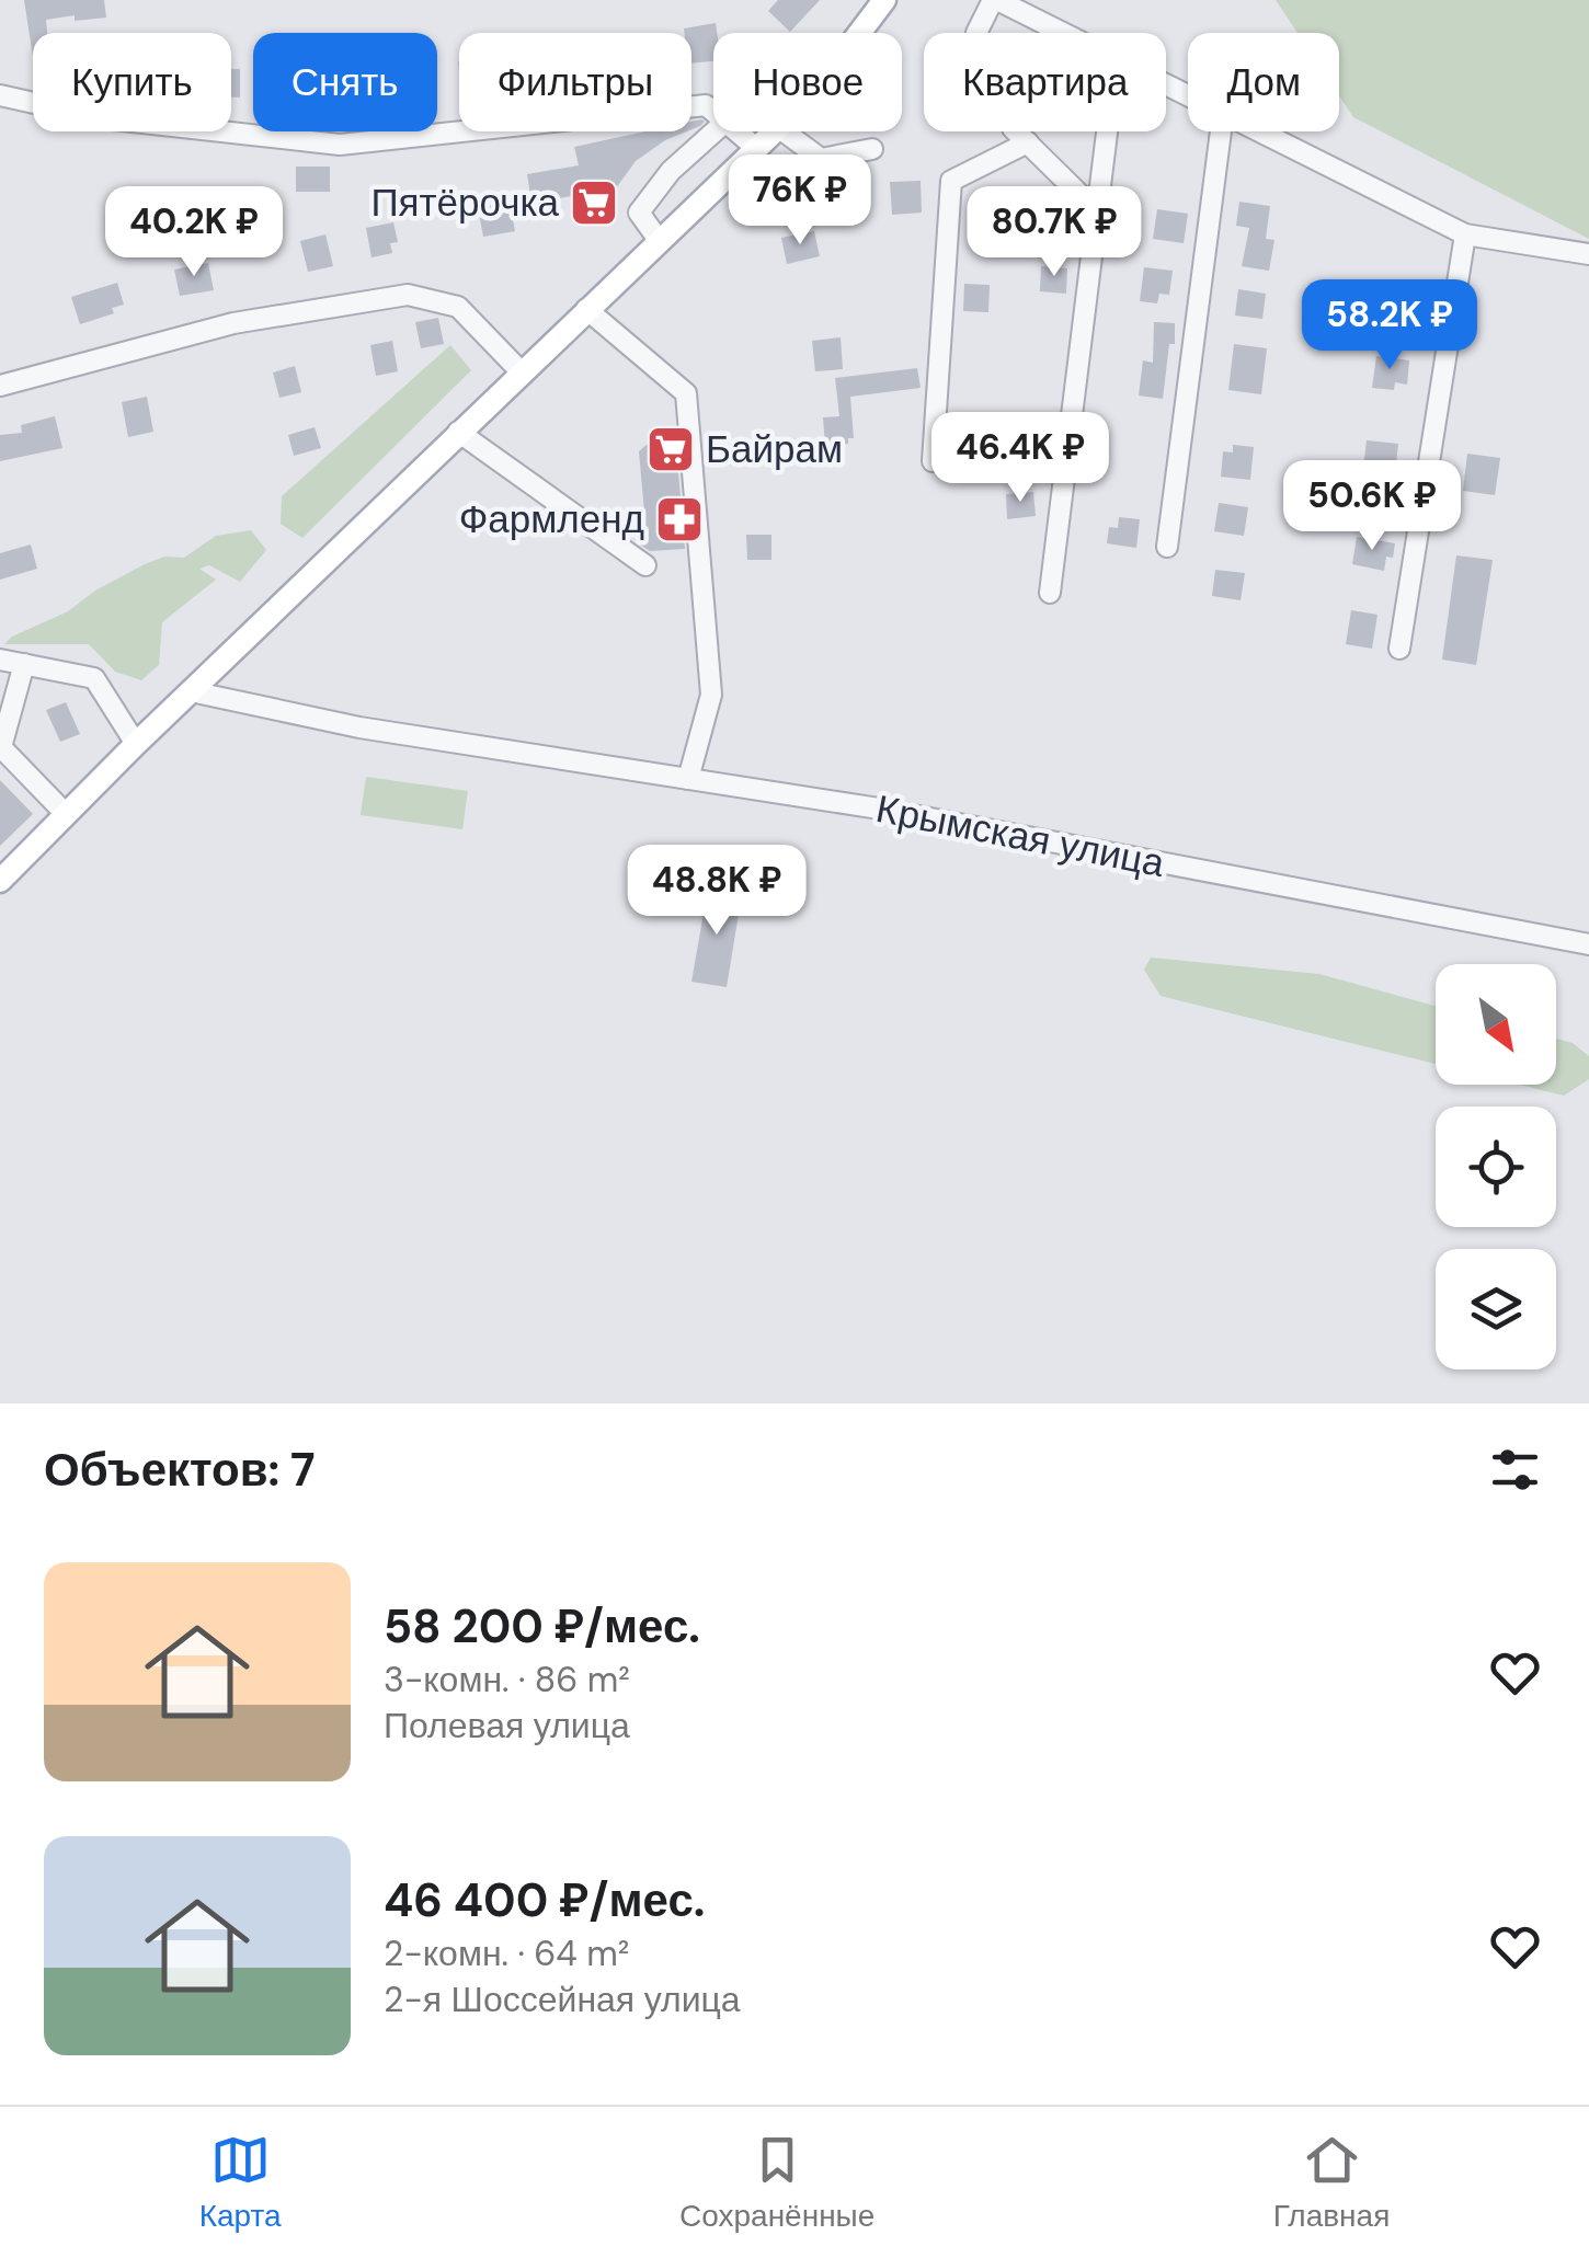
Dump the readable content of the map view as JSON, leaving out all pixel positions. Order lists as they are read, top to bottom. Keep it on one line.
{"streets":{"street":["Крымская улица"]},"places":{"supermarket":["Пятёрочка","Байрам"],"pharmacy":["Фармленд"]},"north":"bottom right","page":{"chip":["Купить","Снять","Фильтры","Новое","Квартира","Дом"],"price":["76K ₽","40.2K ₽","80.7K ₽","58.2K ₽","46.4K ₽","50.6K ₽","48.8K ₽"],"heading":"Объектов: 7","list":[{"name":"58 200 ₽/мес.","note":"3-комн. · 86 m² · Полевая улица"},{"name":"46 400 ₽/мес.","note":"2-комн. · 64 m² · 2-я Шоссейная улица"}],"tabs":["Карта","Сохранённые","Главная"]}}
